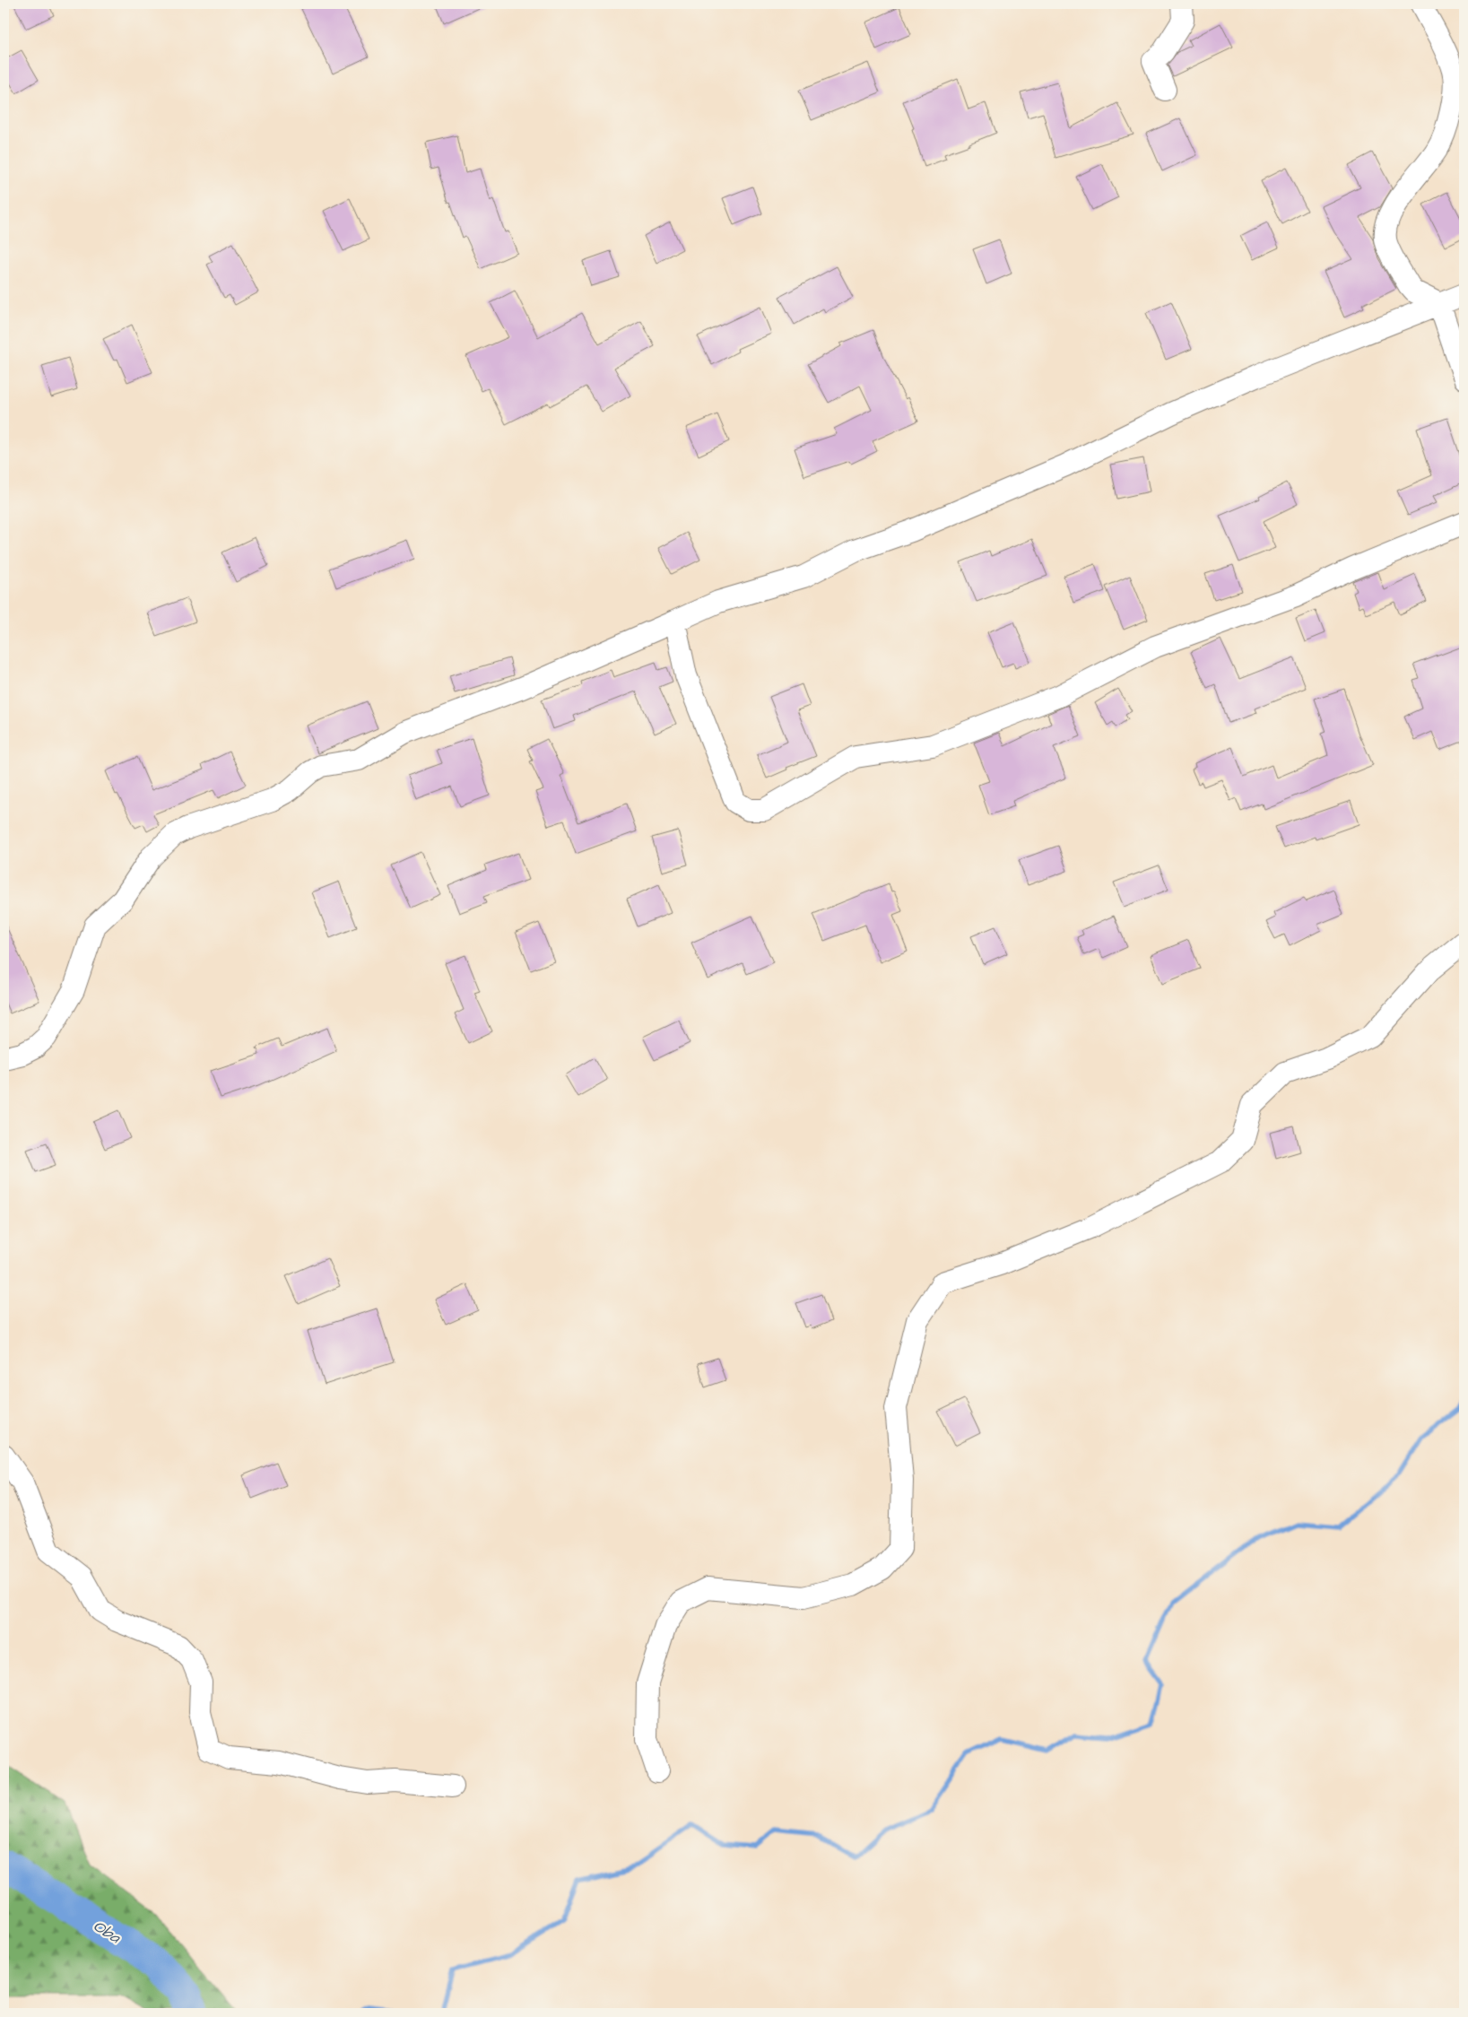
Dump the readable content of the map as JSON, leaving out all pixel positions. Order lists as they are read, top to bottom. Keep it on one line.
{"water":["Oba"]}
